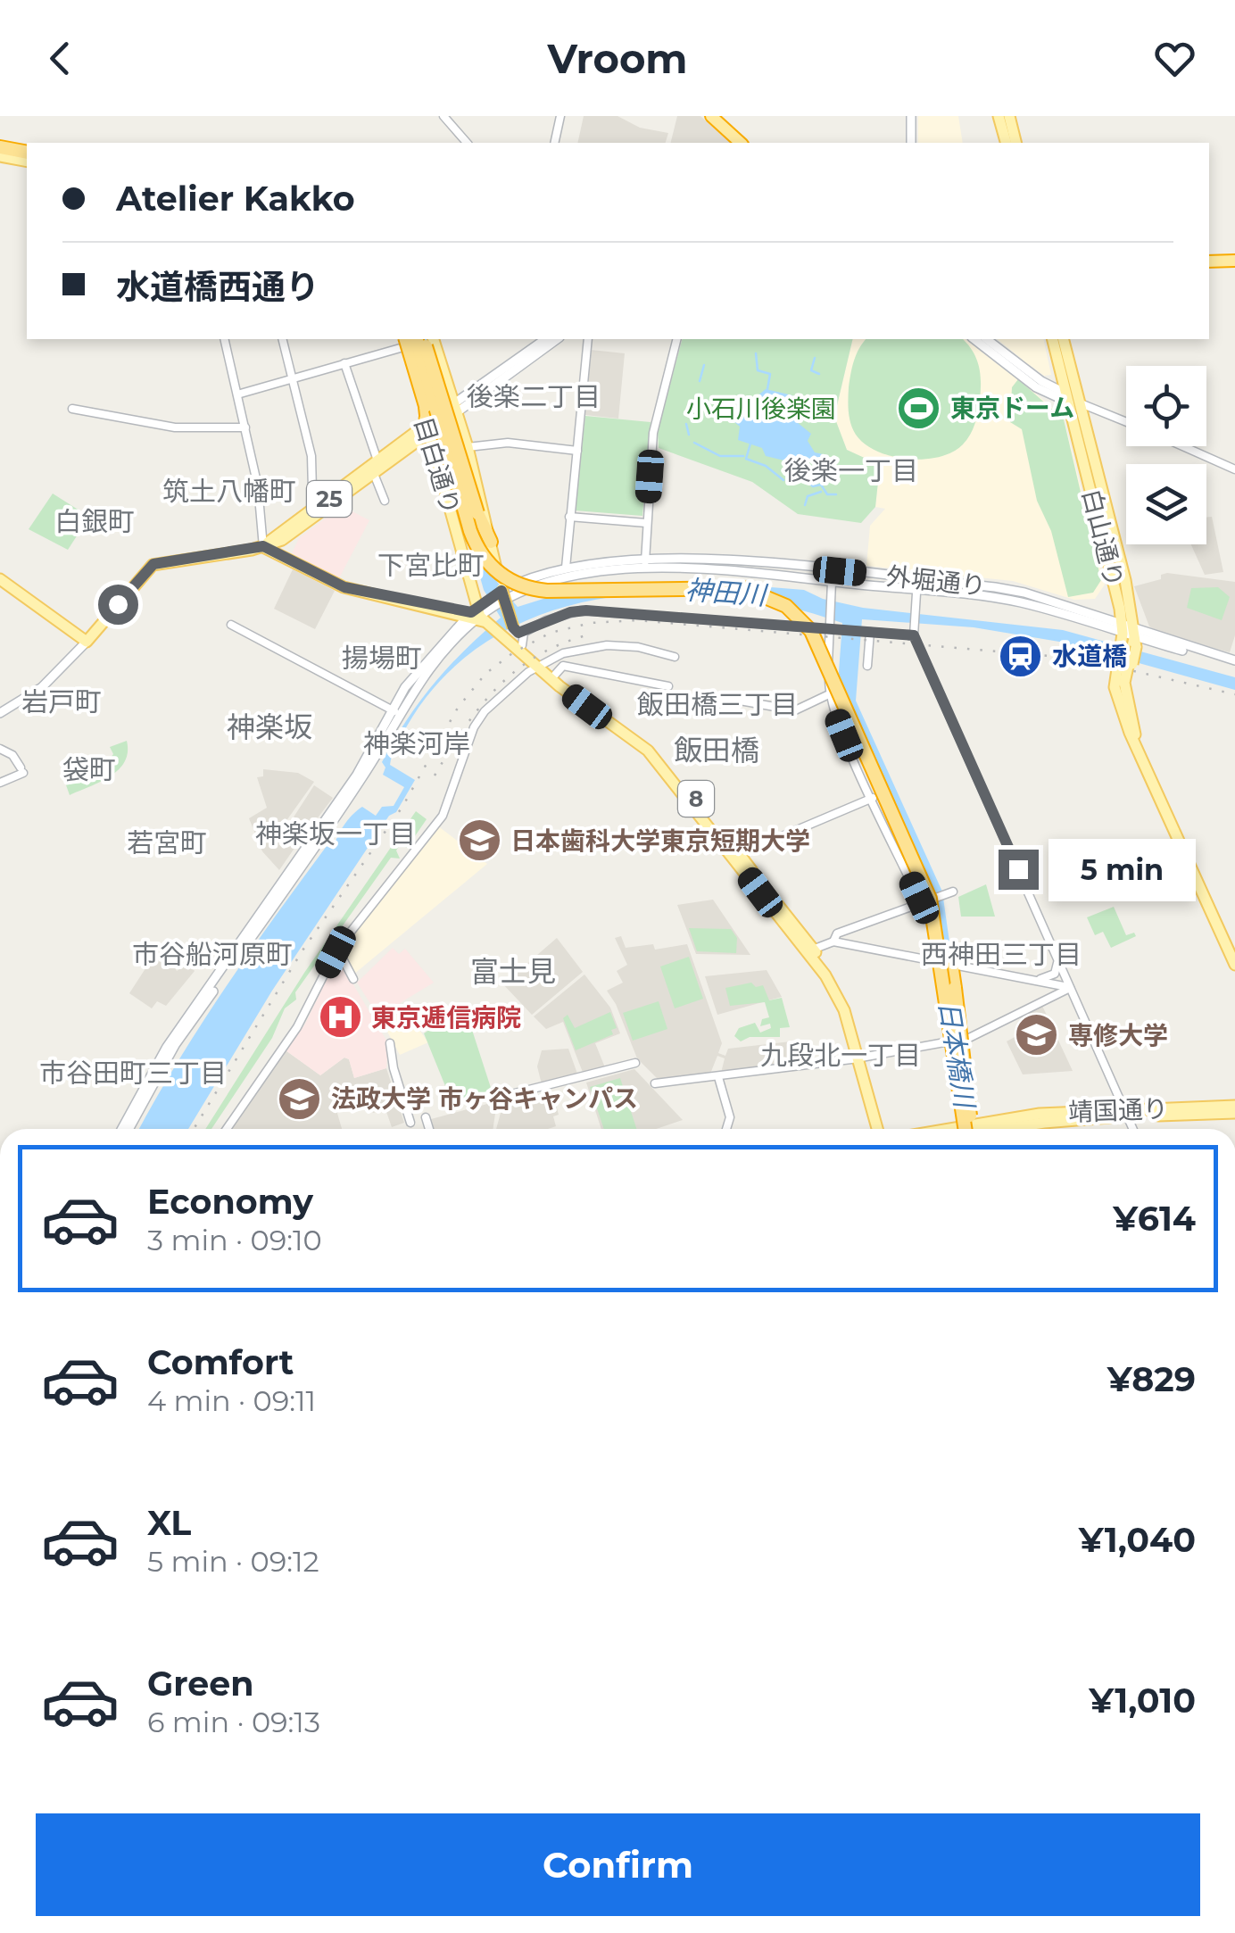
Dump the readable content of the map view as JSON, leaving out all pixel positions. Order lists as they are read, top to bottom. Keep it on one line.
{"streets":{"main road":["目白通り","25","白山通り","外堀通り","8","靖国通り"]},"crossings":[["目白通り","25"],["目白通り","外堀通り"],["目白通り","8"],["25","8"],["白山通り","外堀通り"],["外堀通り","8"]],"districts":["後楽二丁目","後楽一丁目","筑土八幡町","白銀町","下宮比町","揚場町","岩戸町","飯田橋三丁目","神楽坂","神楽河岸","飯田橋","袋町","神楽坂一丁目","若宮町","市谷船河原町","西神田三丁目","富士見","九段北一丁目","市谷田町三丁目"],"water":["神田川","日本橋川"],"parks":["小石川後楽園"],"places":{"sports":["東京ドーム"],"station":["水道橋"],"school or university":["日本歯科大学東京短期大学","専修大学","法政大学 市ヶ谷キャンパス"],"hospital":["東京逓信病院"]},"page":{"header":"Vroom","banner":["Atelier Kakko","水道橋西通り"],"bubble":"5 min","list":[{"name":"Economy","note":"3 min · 09:10","value":"¥614"},{"name":"Comfort","note":"4 min · 09:11","value":"¥829"},{"name":"XL","note":"5 min · 09:12","value":"¥1,040"},{"name":"Green","note":"6 min · 09:13","value":"¥1,010"}],"buttons":"Confirm"}}
